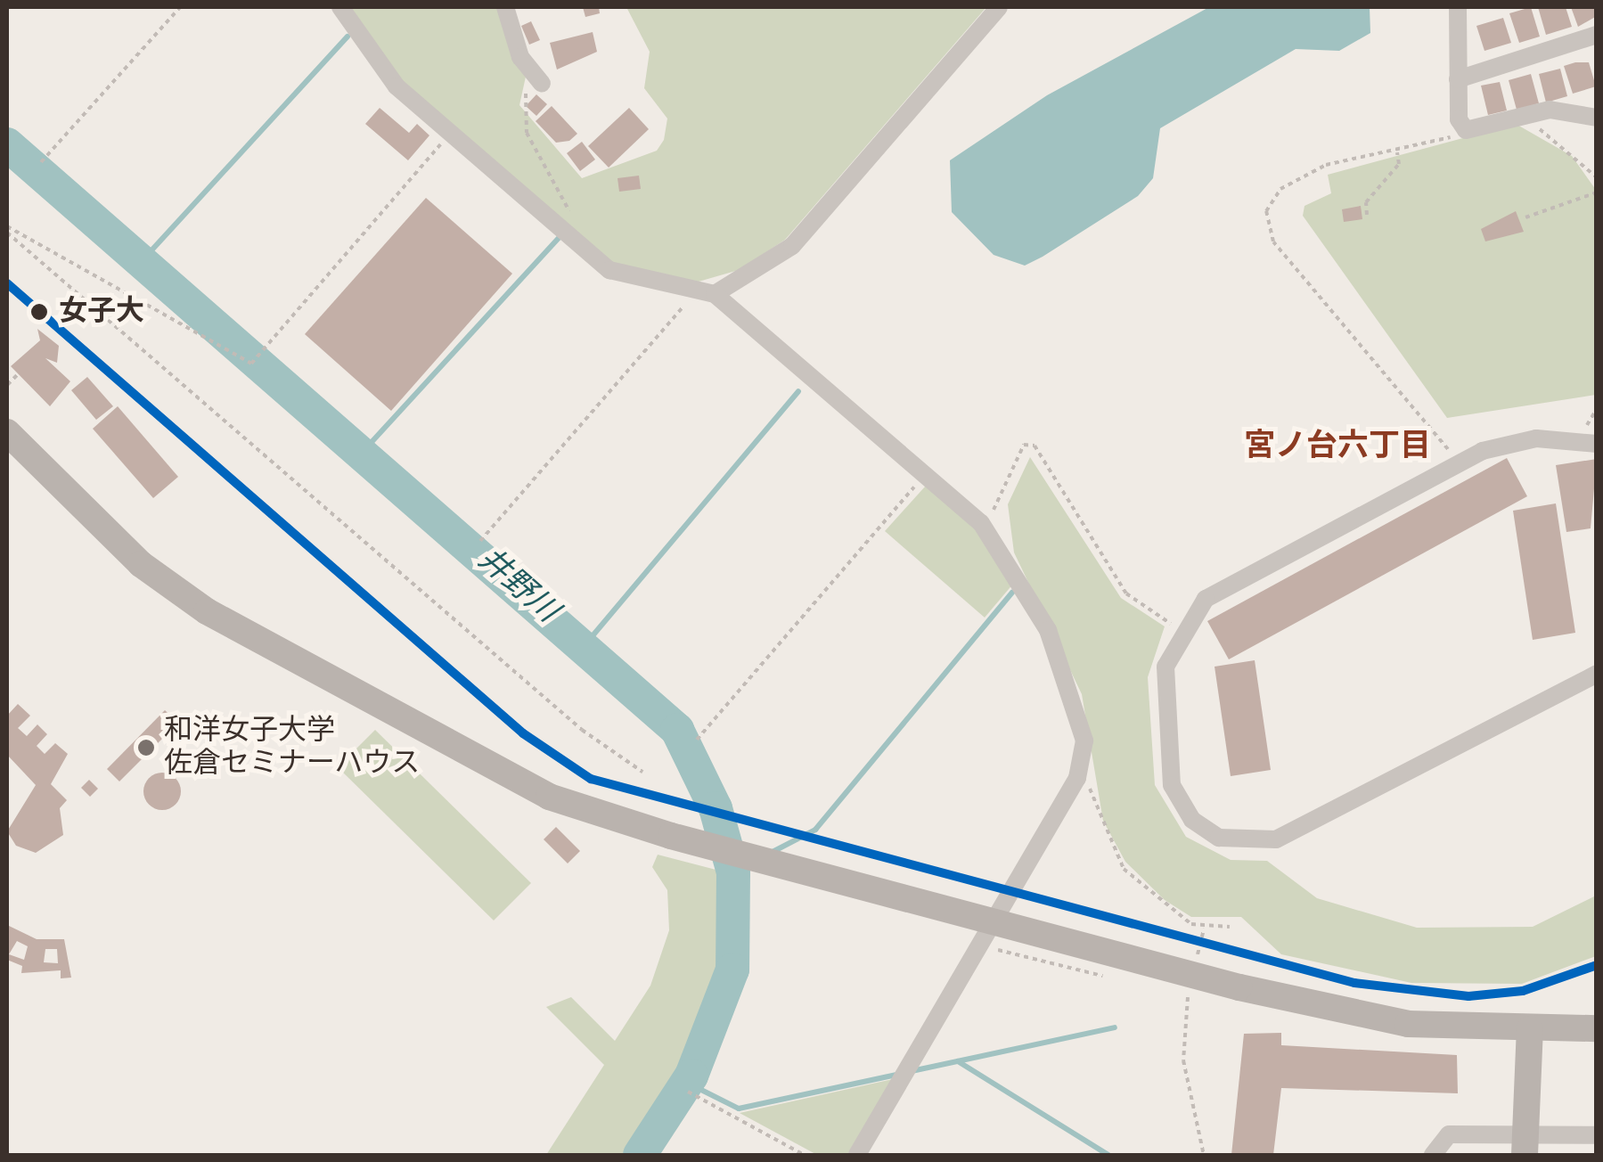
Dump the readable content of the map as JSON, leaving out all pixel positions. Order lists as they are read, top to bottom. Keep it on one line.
{"districts":["宮ノ台六丁目"],"water":["井野川"],"places":["女子大","和洋女子大学 佐倉セミナーハウス"]}
